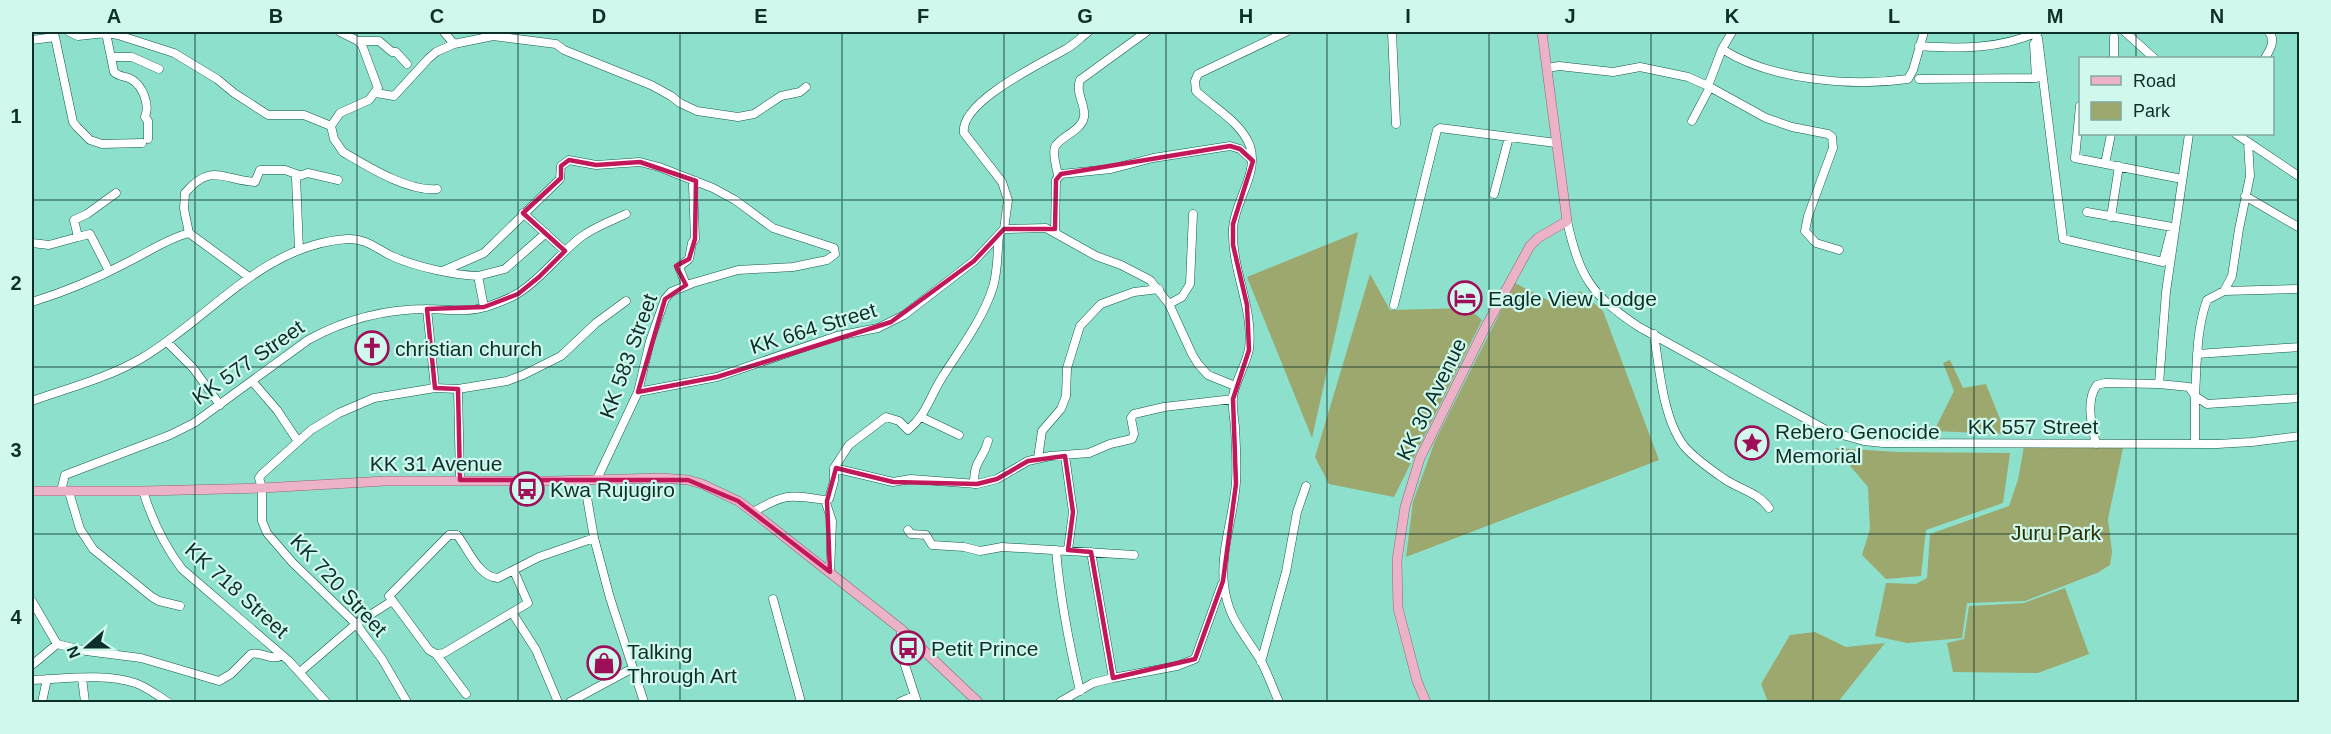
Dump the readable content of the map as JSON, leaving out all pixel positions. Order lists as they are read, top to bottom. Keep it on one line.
{"streets":{"main road":["KK 30 Avenue","KK 31 Avenue"],"street":["KK 664 Street","KK 583 Street","KK 577 Street","KK 557 Street","KK 720 Street","KK 718 Street"]},"crossings":[["KK 664 Street","KK 583 Street"],["KK 583 Street","KK 31 Avenue"],["KK 577 Street","KK 31 Avenue"],["KK 30 Avenue","KK 557 Street"],["KK 31 Avenue","KK 720 Street"],["KK 31 Avenue","KK 718 Street"]],"parks":["Juru Park"],"places":{"hotel":["Eagle View Lodge"],"church":["christian church"],"place":["Rebero Genocide Memorial"],"bus stop":["Kwa Rujugiro","Petit Prince"],"shop":["Talking Through Art"]},"legend":["Road","Park"],"north":"left","grid":{"columns":["A","B","C","D","E","F","G","H","I","J","K","L","M","N"],"rows":["1","2","3","4"]}}
